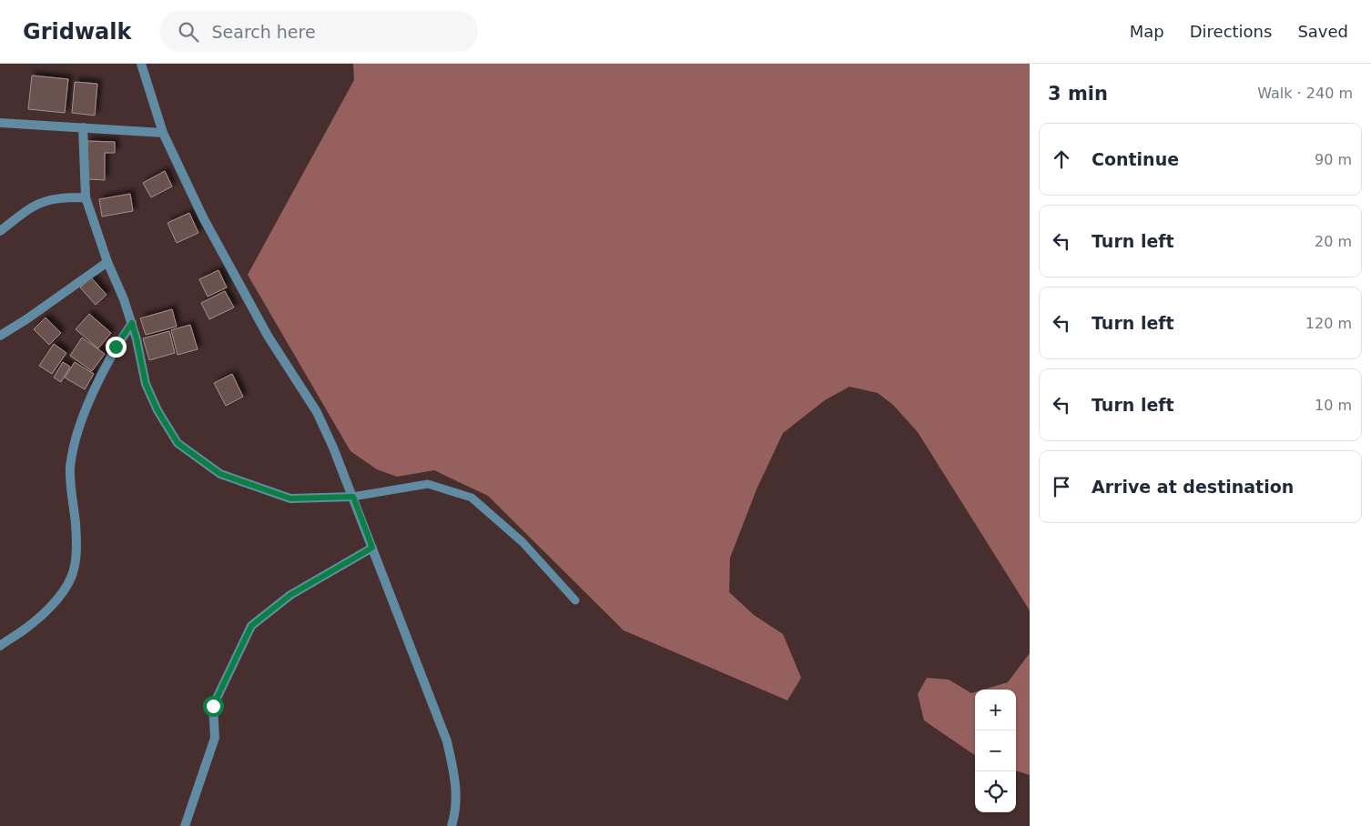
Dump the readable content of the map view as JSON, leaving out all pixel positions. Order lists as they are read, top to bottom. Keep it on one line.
{"page":{"header":"Gridwalk","search":"Search here","nav":["Map","Directions","Saved"],"heading":["3 min","Walk · 240 m"],"list":[["Continue","90 m"],["Turn left","20 m"],["Turn left","120 m"],["Turn left","10 m"],"Arrive at destination"],"map_buttons":["+","−"]}}
